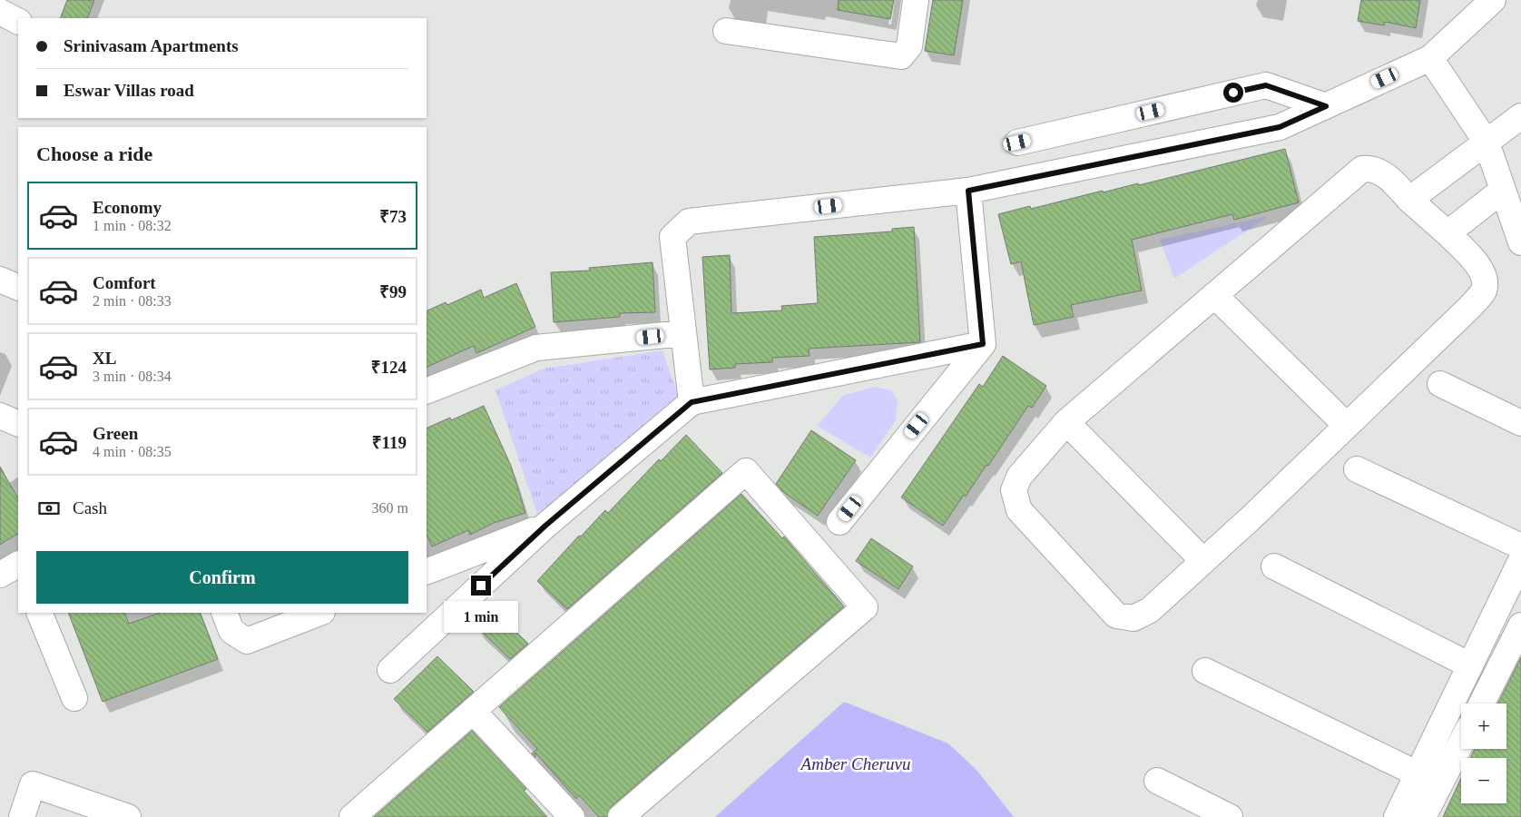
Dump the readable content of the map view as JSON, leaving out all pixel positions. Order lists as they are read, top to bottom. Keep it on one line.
{"water":["Amber Cheruvu"],"page":{"banner":["Srinivasam Apartments","Eswar Villas road"],"heading":"Choose a ride","list":[{"name":"Economy","note":"1 min · 08:32","value":"₹73"},{"name":"Comfort","note":"2 min · 08:33","value":"₹99"},{"name":"XL","note":"3 min · 08:34","value":"₹124"},{"name":"Green","note":"4 min · 08:35","value":"₹119"}],"pay":["Cash","360 m"],"buttons":"Confirm","bubble":"1 min","map_buttons":["+","−"]}}
